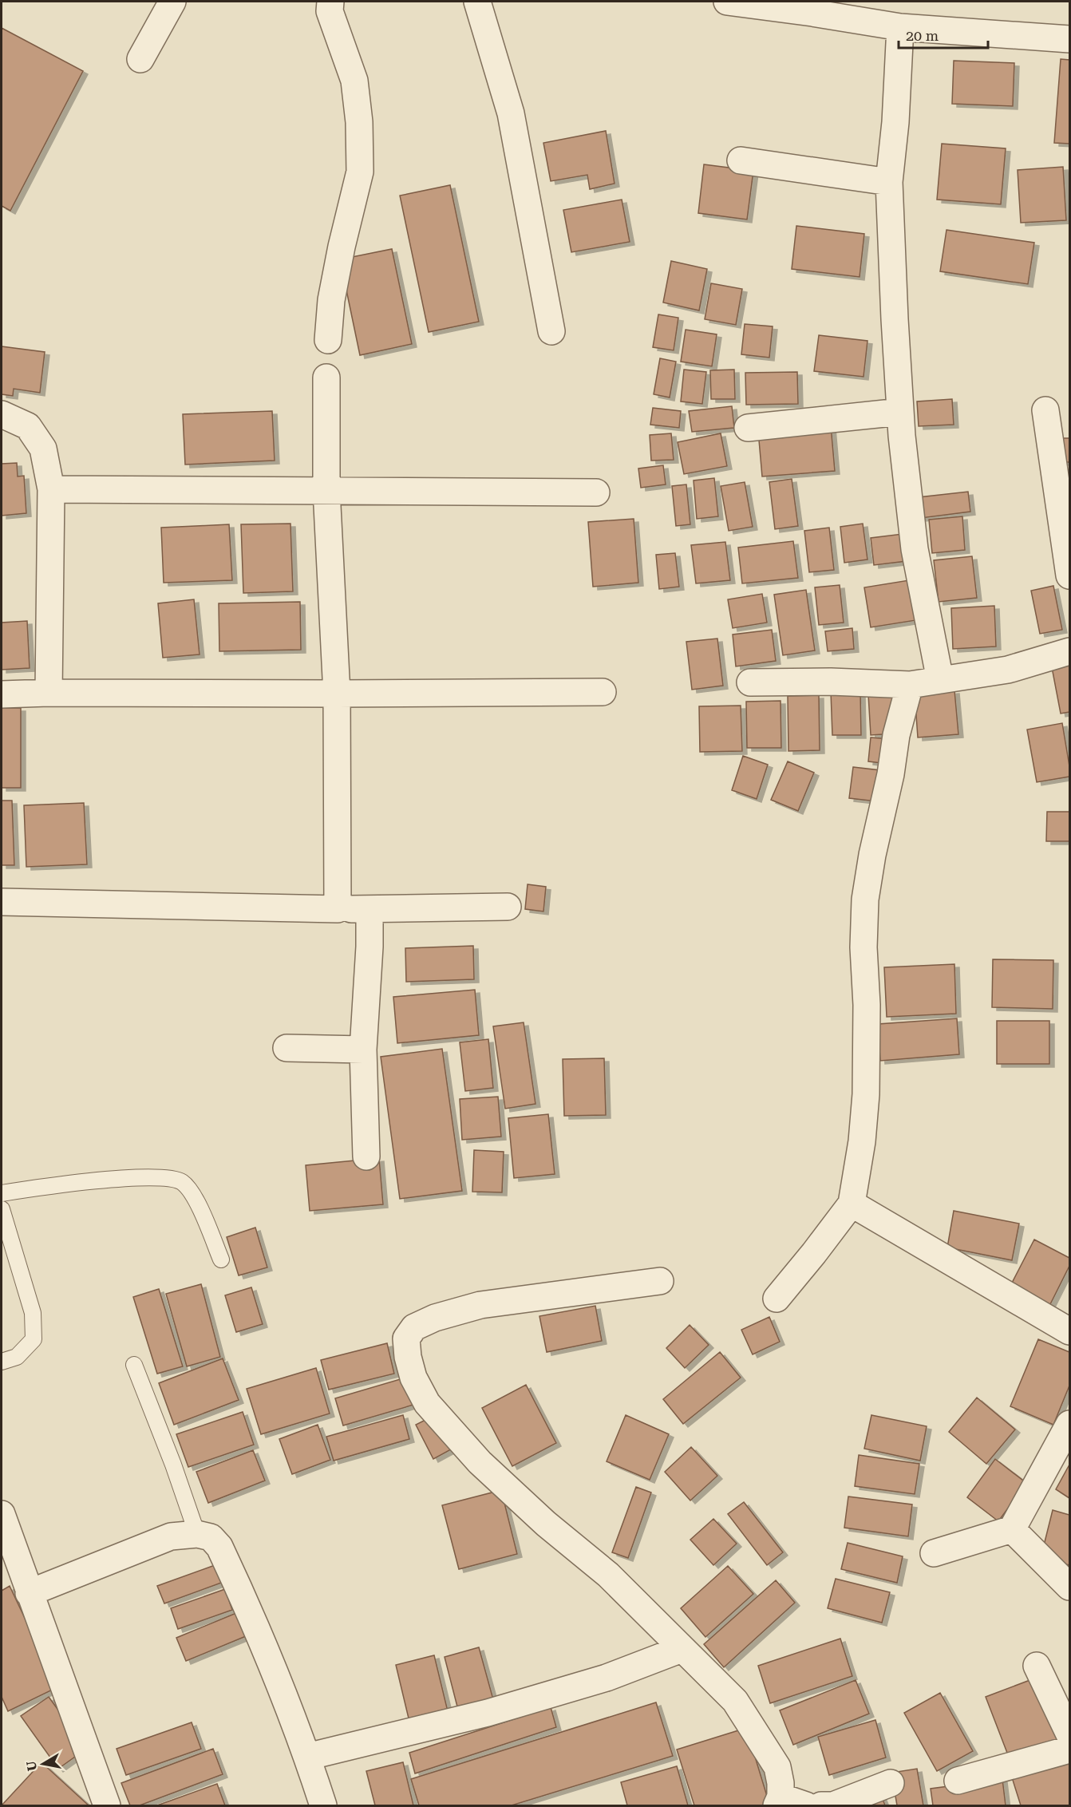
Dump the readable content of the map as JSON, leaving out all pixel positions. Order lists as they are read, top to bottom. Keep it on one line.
{"scale_bar":"20 m","north":"left"}
